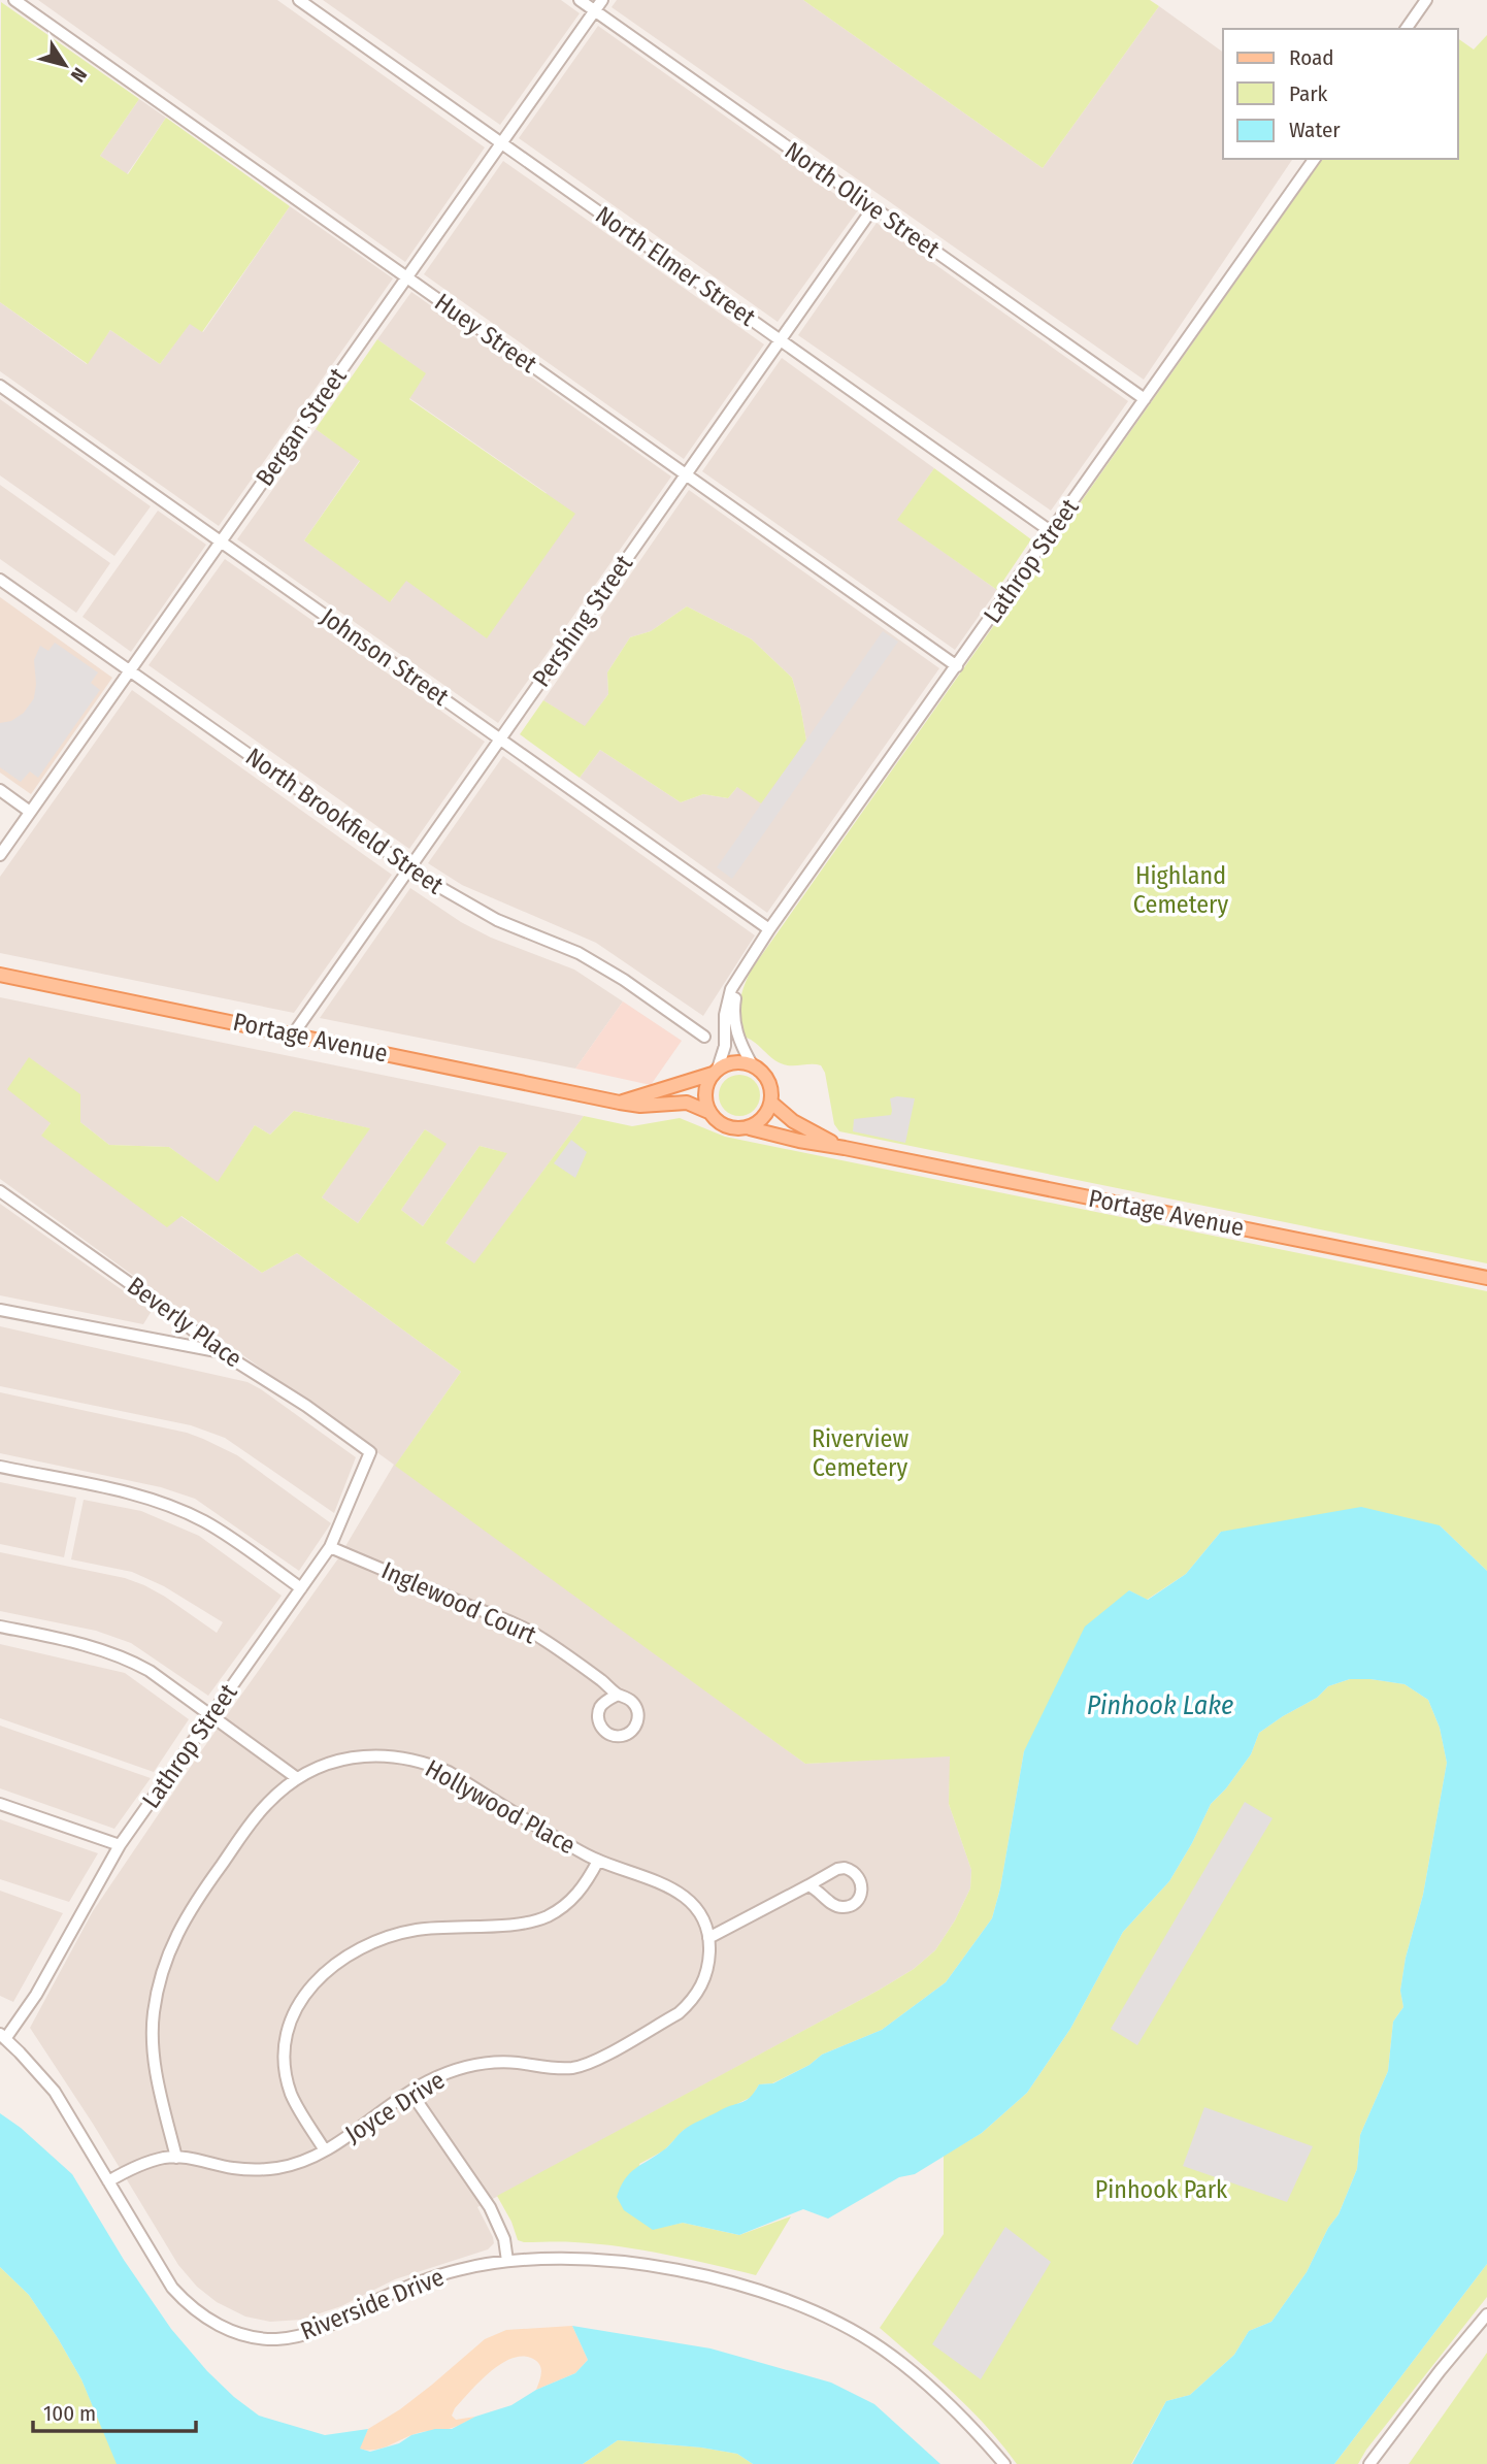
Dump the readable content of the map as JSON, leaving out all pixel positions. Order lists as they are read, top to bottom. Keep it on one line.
{"streets":{"main road":["Portage Avenue"],"street":["North Olive Street","North Elmer Street","Huey Street","Bergan Street","Lathrop Street","Pershing Street","Johnson Street","North Brookfield Street","Beverly Place","Inglewood Court","Hollywood Place","Joyce Drive","Riverside Drive"]},"crossings":[["North Olive Street","Bergan Street"],["North Olive Street","Lathrop Street"],["North Olive Street","Pershing Street"],["North Elmer Street","Bergan Street"],["North Elmer Street","Lathrop Street"],["North Elmer Street","Pershing Street"],["Huey Street","Bergan Street"],["Huey Street","Lathrop Street"],["Huey Street","Pershing Street"],["Bergan Street","Johnson Street"],["Bergan Street","North Brookfield Street"],["Lathrop Street","Johnson Street"],["Lathrop Street","Portage Avenue"],["Lathrop Street","Beverly Place"],["Lathrop Street","Inglewood Court"],["Lathrop Street","Riverside Drive"],["Pershing Street","Johnson Street"],["Pershing Street","North Brookfield Street"],["Pershing Street","Portage Avenue"],["Hollywood Place","Joyce Drive"],["Joyce Drive","Riverside Drive"]],"water":["Pinhook Lake"],"parks":["Highland Cemetery","Riverview Cemetery","Pinhook Park"],"legend":["Road","Park","Water"],"scale_bar":"100 m","north":"bottom right"}
